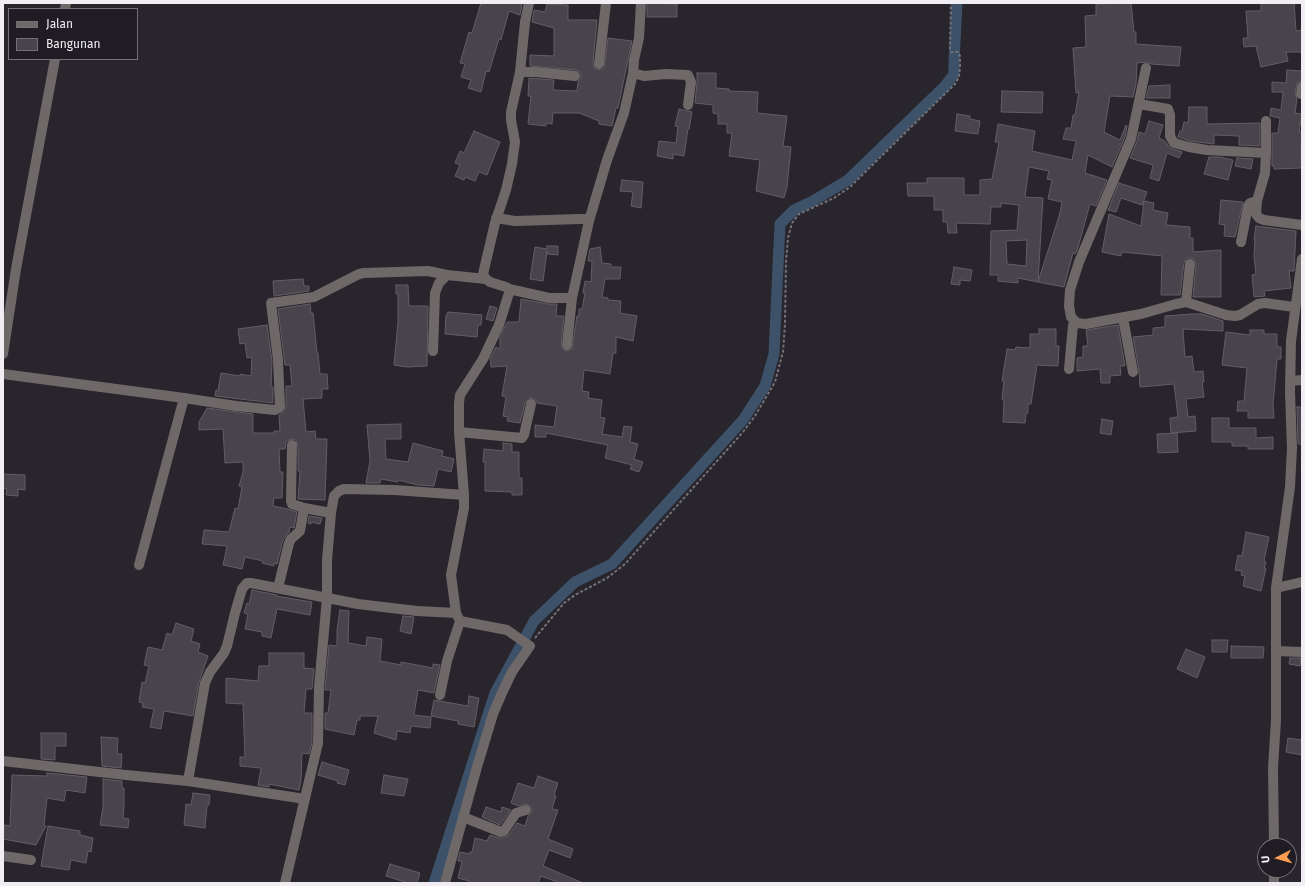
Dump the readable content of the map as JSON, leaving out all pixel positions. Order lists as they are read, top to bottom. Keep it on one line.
{"legend":["Jalan","Bangunan"],"north":"left"}
